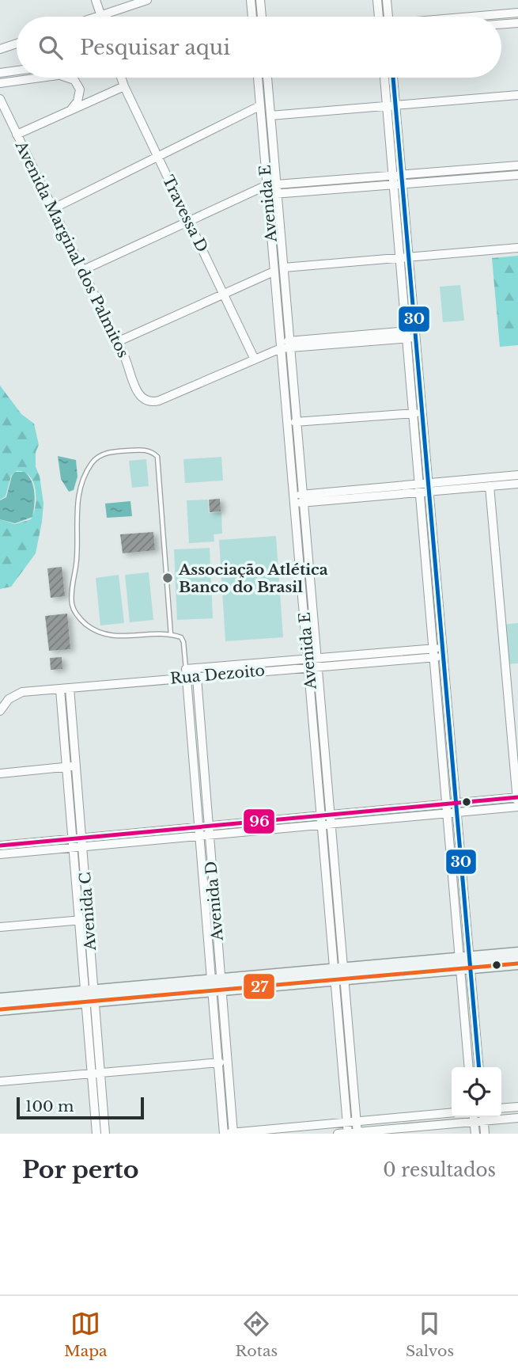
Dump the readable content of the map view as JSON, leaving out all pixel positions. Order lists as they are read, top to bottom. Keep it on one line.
{"streets":{"street":["Avenida E","Travessa D","Avenida Marginal dos Palmitos","Rua Dezoito","Avenida D","Avenida C"]},"crossings":[["Avenida E","Rua Dezoito"],["Travessa D","Avenida Marginal dos Palmitos"],["Rua Dezoito","Avenida D"],["Rua Dezoito","Avenida C"]],"places":["Associação Atlética Banco do Brasil"],"lines":["transit line 30","transit line 96","transit line 27"],"scale_bar":"100 m","page":{"search":"Pesquisar aqui","scale":"100 m","heading":["Por perto","0 resultados"],"nav":["Mapa","Rotas","Salvos"]}}
